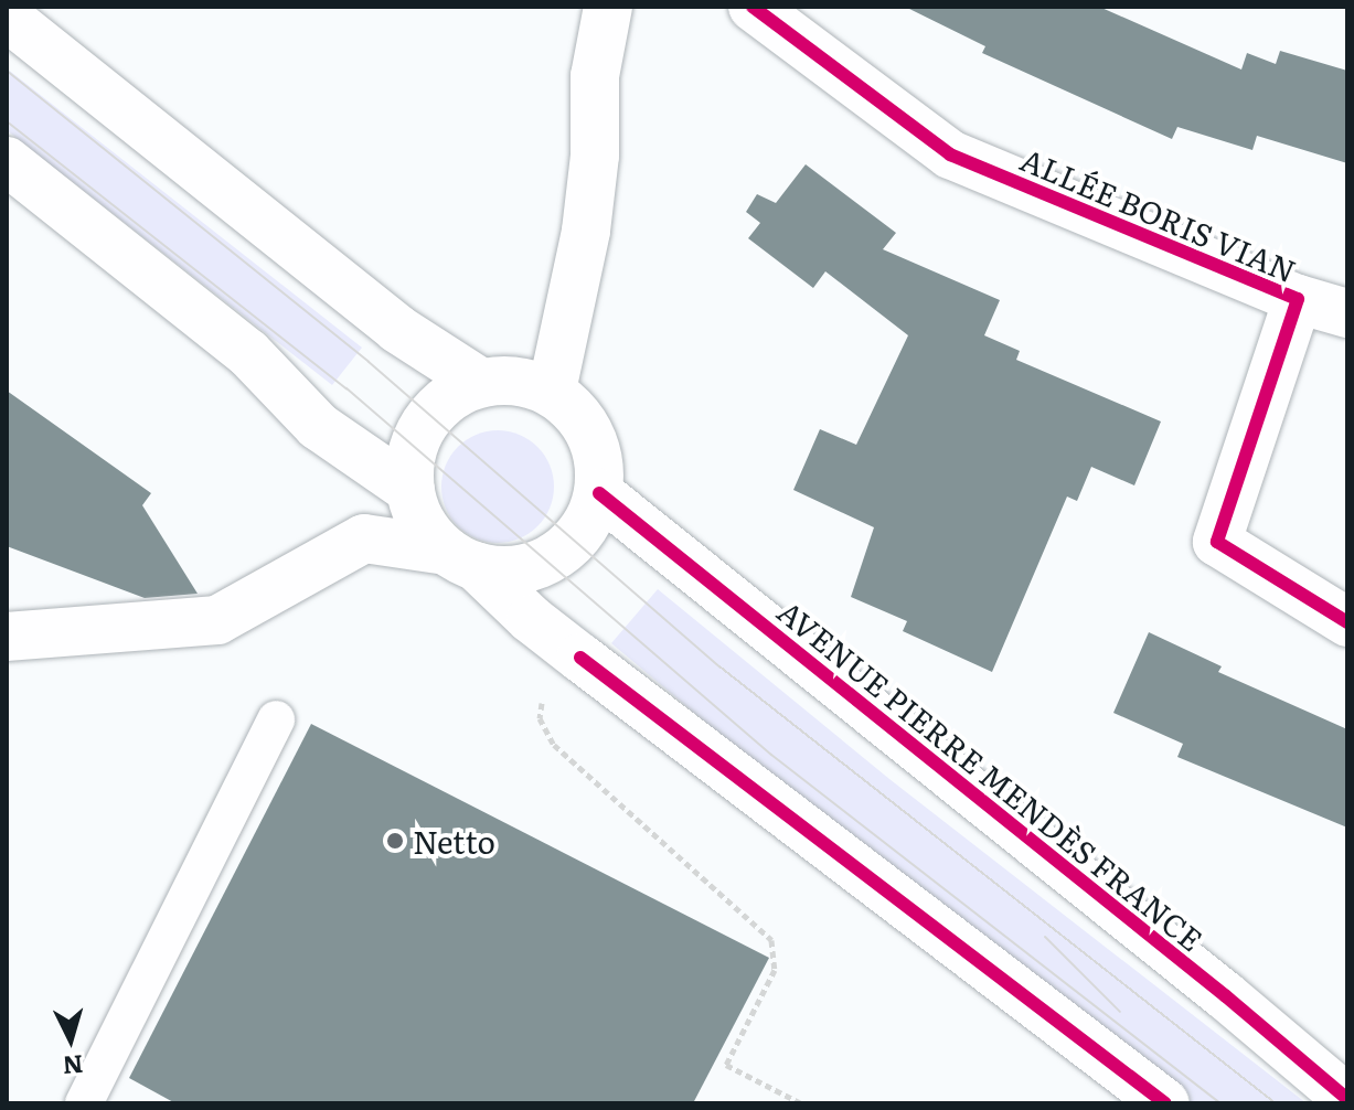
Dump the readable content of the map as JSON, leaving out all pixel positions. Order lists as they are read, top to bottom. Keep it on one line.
{"streets":{"main road":["ALLÉE BORIS VIAN","AVENUE PIERRE MENDÈS FRANCE"]},"places":["Netto"],"north":"bottom"}
